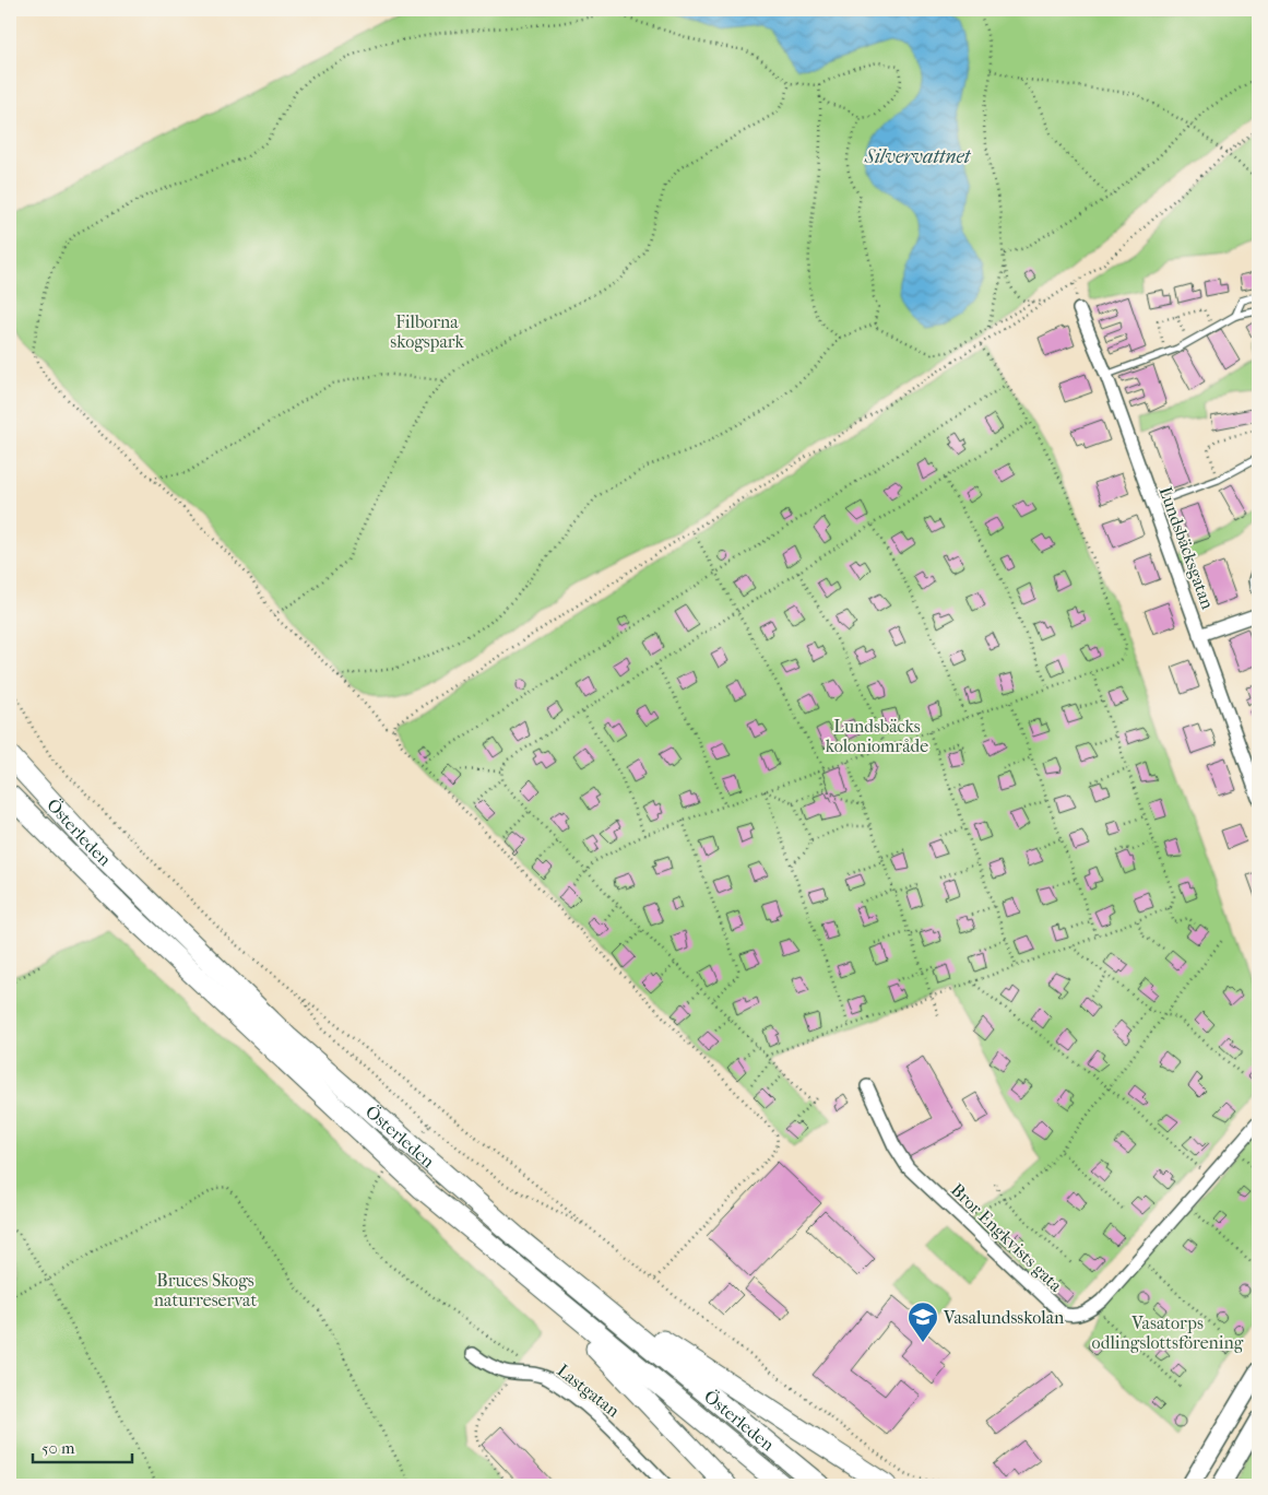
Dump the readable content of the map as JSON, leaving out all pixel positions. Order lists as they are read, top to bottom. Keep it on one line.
{"streets":{"main road":["Österleden"],"street":["Lundsbäcksgatan","Bror Engkvists gata","Lastgatan"]},"water":["Silvervattnet"],"parks":["Filborna skogspark","Lundsbäcks koloniområde","Bruces Skogs naturreservat","Vasatorps odlingslottsförening"],"places":{"school or university":["Vasalundsskolan"]},"scale_bar":"50 m"}
